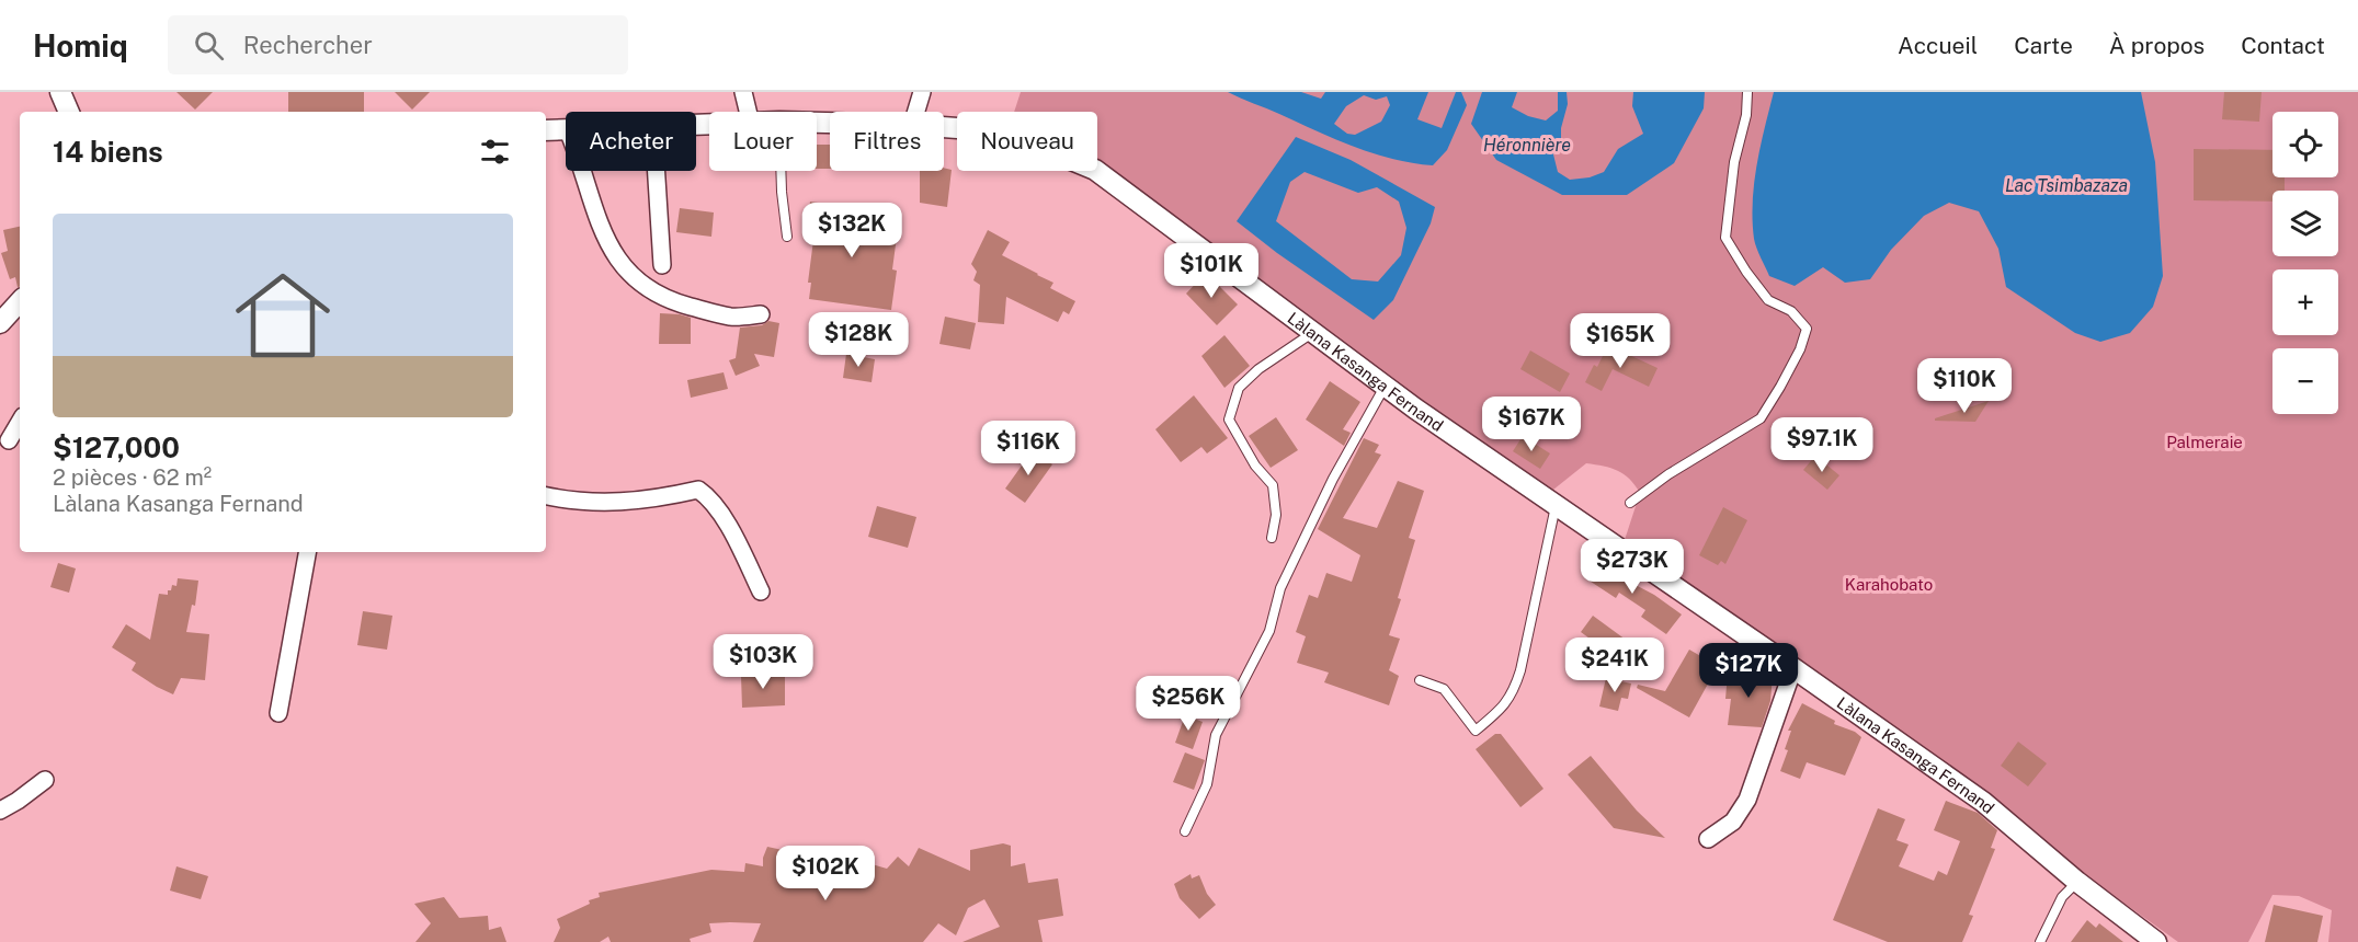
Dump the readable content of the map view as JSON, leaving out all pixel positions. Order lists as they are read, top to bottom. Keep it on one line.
{"streets":{"street":["Làlana Kasanga Fernand"]},"water":["Héronnière","Lac Tsimbazaza"],"parks":["Palmeraie","Karahobato"],"page":{"header":"Homiq","search":"Rechercher","nav":["Accueil","Carte","À propos","Contact"],"map_buttons":["+","−"],"chip":["Acheter","Louer","Filtres","Nouveau"],"heading":"14 biens","list":[{"name":"$127,000","note":"2 pièces · 62 m² · Làlana Kasanga Fernand"}],"price":["$132K","$101K","$128K","$165K","$110K","$167K","$97.1K","$116K","$273K","$103K","$241K","$127K","$256K","$102K"]}}
